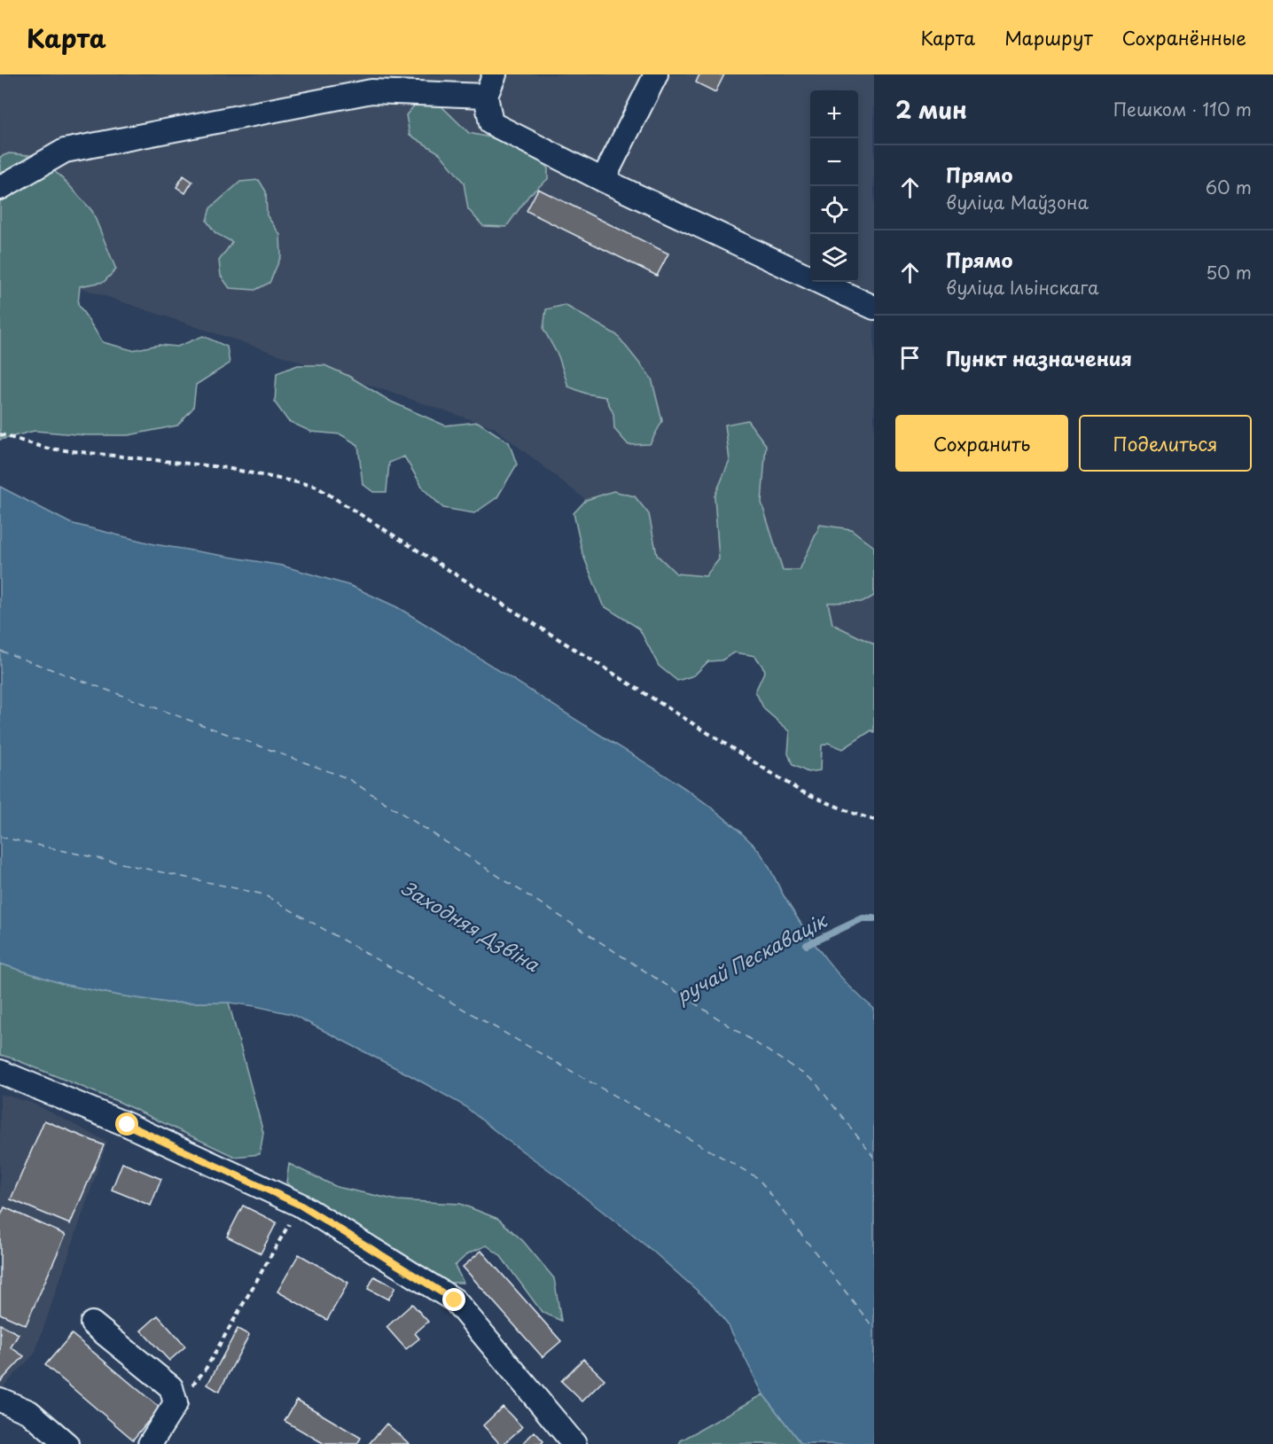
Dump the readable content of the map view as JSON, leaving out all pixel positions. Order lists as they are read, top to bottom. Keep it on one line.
{"water":["Заходняя Дзвіна","ручай Пескавацік"],"page":{"header":"Карта","nav":["Карта","Маршрут","Сохранённые"],"heading":["2 мин","Пешком · 110 m"],"map_buttons":["+","−"],"list":[["Прямо","вуліца Маўзона","60 m"],["Прямо","вуліца Ільінскага","50 m"],"Пункт назначения"],"buttons":["Сохранить","Поделиться"]}}
